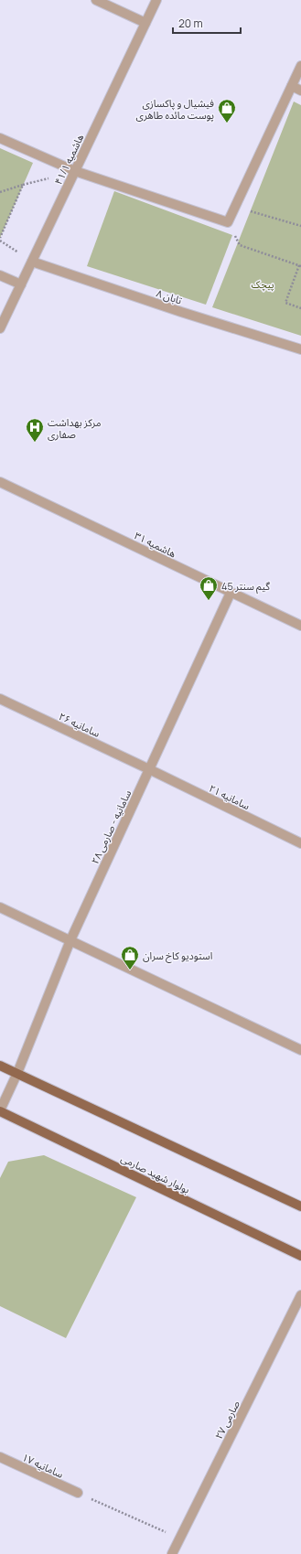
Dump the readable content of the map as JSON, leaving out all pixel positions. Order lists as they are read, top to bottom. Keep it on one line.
{"streets":{"main road":["بولوار شهید صارمی"],"street":["هاشمیه ۴۱/۱","تابان ۸","هاشمیه ۳۱","سامانیه ۲۶","سامانیه ۲۱","سامانیه - صارمی ۲۸","صارمی ۲۷","سامانیه ۱۷"]},"crossings":[["هاشمیه ۴۱/۱","تابان ۸"],["هاشمیه ۳۱","سامانیه - صارمی ۲۸"],["سامانیه ۲۶","سامانیه ۲۱"],["سامانیه ۲۶","سامانیه - صارمی ۲۸"],["سامانیه ۲۱","سامانیه - صارمی ۲۸"],["سامانیه - صارمی ۲۸","بولوار شهید صارمی"]],"parks":["پیچک"],"places":{"shop":["فیشیال و پاکسازی پوست مائده طاهری","گیم سنتر 45","استودیو کاخ سران"],"hospital":["مرکز بهداشت صفاری"]},"scale_bar":"20 m"}
